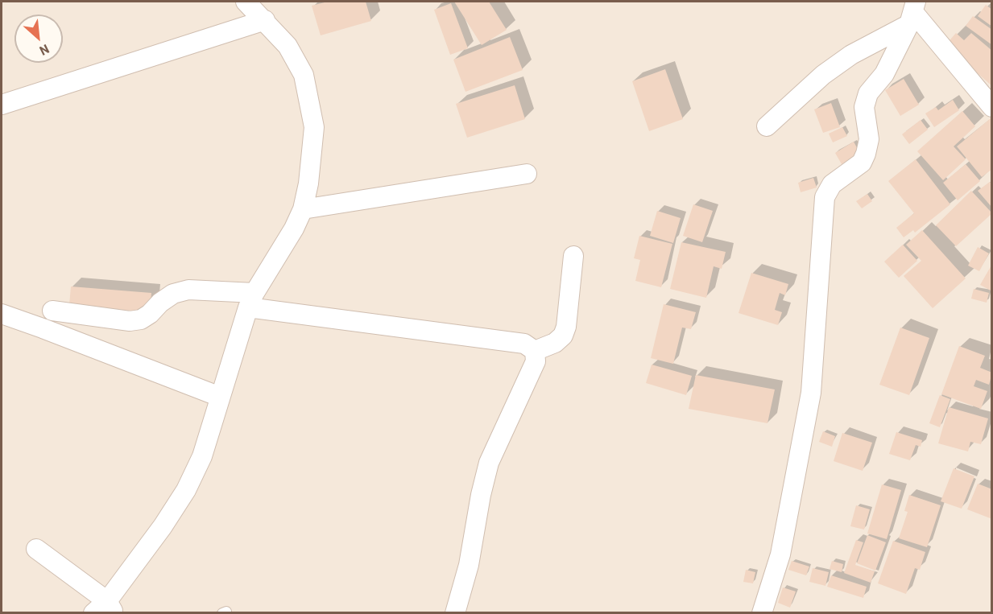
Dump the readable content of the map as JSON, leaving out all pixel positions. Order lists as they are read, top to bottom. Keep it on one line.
{"north":"bottom right"}
